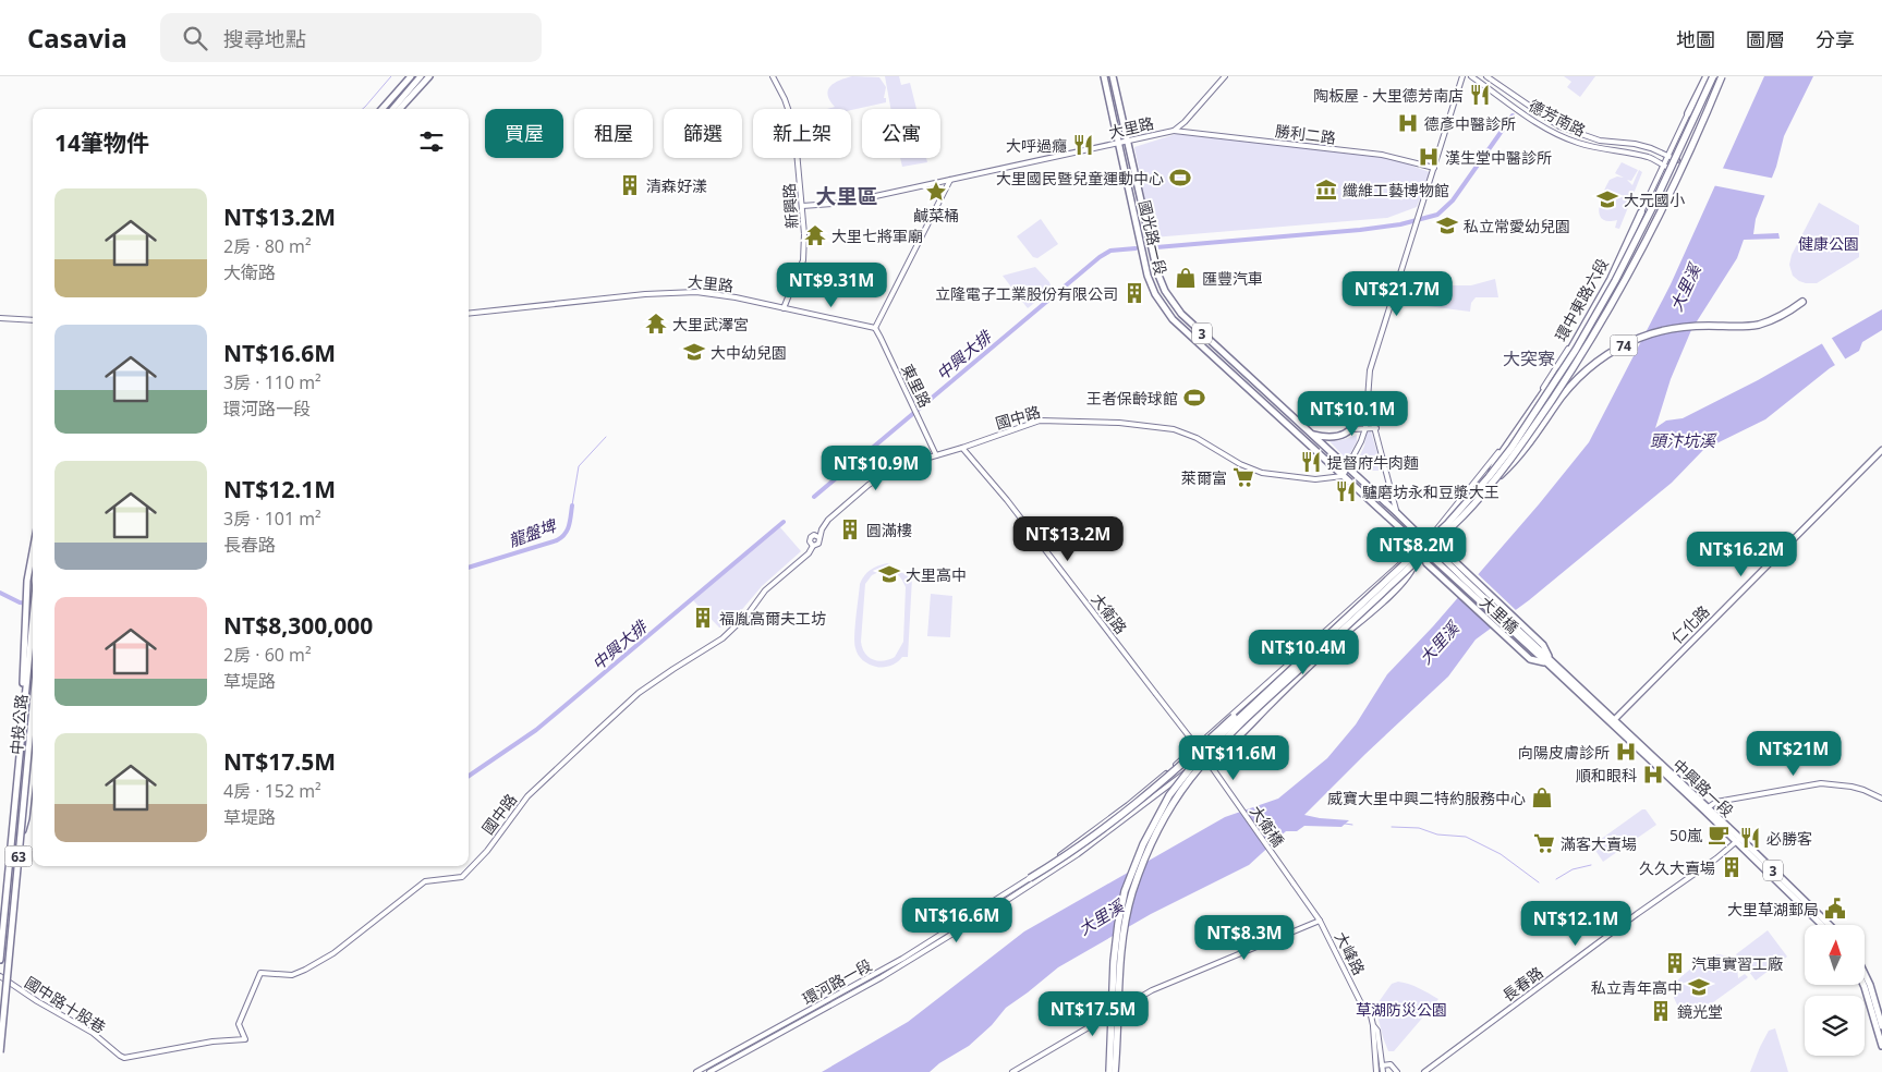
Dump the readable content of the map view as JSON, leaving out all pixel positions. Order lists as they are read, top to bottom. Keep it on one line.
{"streets":{"highway":["74"],"main road":["國光路一段","3","大里橋","仁化路","中投公路","中興路一段","63"],"street":["德芳南路","大里路","勝利二路","新興路","環中東路六段","東里路","國中路","大衛路","大衛橋","大峰路","環河路一段","長春路","國中路十股巷"]},"crossings":[["德芳南路","環中東路六段"],["大里路","勝利二路"],["大里路","新興路"],["大里路","國光路一段"],["大里路","3"],["大里路","東里路"],["國光路一段","環中東路六段"],["國光路一段","3"],["國光路一段","國中路"],["國光路一段","大里橋"],["國光路一段","環河路一段"],["環中東路六段","74"],["東里路","國中路"],["國中路","大衛路"],["國中路","國中路十股巷"],["大衛路","大衛橋"],["大里橋","中興路一段"],["大里橋","環河路一段"],["仁化路","中興路一段"],["中興路一段","長春路"],["大衛橋","大峰路"]],"districts":["大里區","大突寮"],"water":["大里溪","中興大排","頭汴坑溪","龍盤埤"],"parks":["健康公園","草湖防災公園"],"places":{"restaurant":["陶板屋 - 大里德芳南店","大呼過癮","提督府牛肉麵","驢磨坊永和豆漿大王","必勝客"],"hospital":["德彥中醫診所","漢生堂中醫診所","向陽皮膚診所","順和眼科"],"sports":["大里國民暨兒童運動中心","王者保齡球館"],"building":["清森好漾","立隆電子工業股份有限公司","圓滿樓","福胤高爾夫工坊","久久大賣場","汽車實習工廠","鏡光堂"],"museum":["纖維工藝博物館"],"place":["鹹菜桶"],"school or university":["大元國小","私立常愛幼兒園","大中幼兒園","大里高中","私立青年高中"],"temple":["大里七將軍廟","大里武澤宮"],"shop":["匯豐汽車","威寶大里中興二特約服務中心"],"supermarket":["萊爾富","滿客大賣場"],"cafe":["50嵐"],"public building":["大里草湖郵局"]},"north":"top","page":{"header":"Casavia","search":"搜尋地點","nav":["地圖","圖層","分享"],"chip":["買屋","租屋","篩選","新上架","公寓"],"heading":"14筆物件","list":[{"name":"NT$13.2M","note":"2房 · 80 m² · 大衛路"},{"name":"NT$16.6M","note":"3房 · 110 m² · 環河路一段"},{"name":"NT$12.1M","note":"3房 · 101 m² · 長春路"},{"name":"NT$8,300,000","note":"2房 · 60 m² · 草堤路"},{"name":"NT$17.5M","note":"4房 · 152 m² · 草堤路"}],"price":["NT$9.31M","NT$21.7M","NT$10.1M","NT$10.9M","NT$13.2M","NT$8.2M","NT$16.2M","NT$10.4M","NT$21M","NT$11.6M","NT$16.6M","NT$12.1M","NT$8.3M","NT$17.5M"]}}
